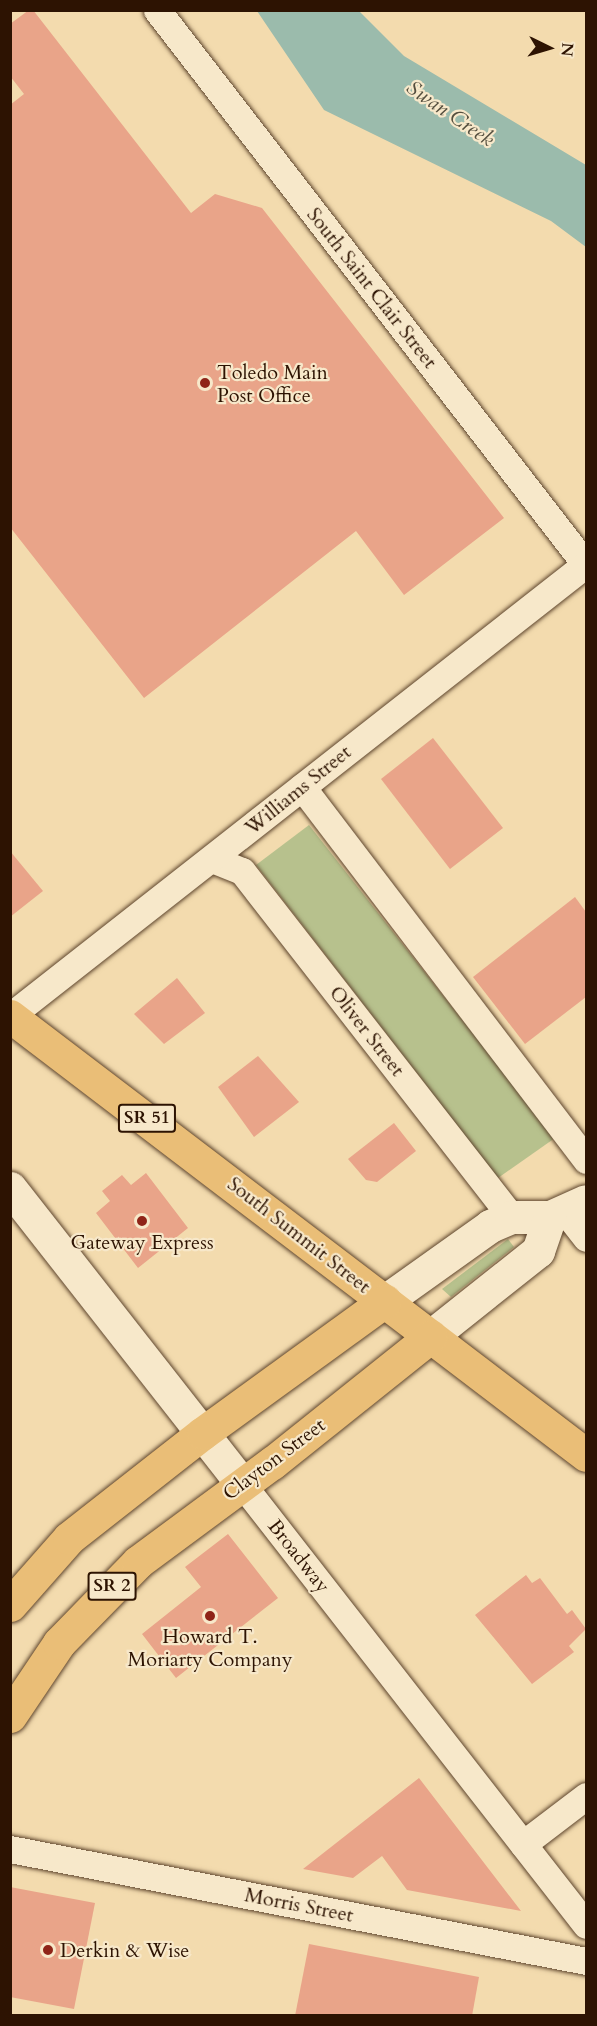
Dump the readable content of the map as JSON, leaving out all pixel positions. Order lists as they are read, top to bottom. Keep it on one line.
{"streets":{"main road":["SR 51","South Summit Street","Clayton Street","SR 2"],"street":["South Saint Clair Street","Williams Street","Oliver Street","Broadway","Morris Street"]},"crossings":[["South Saint Clair Street","Williams Street"],["Williams Street","Oliver Street"],["Williams Street","South Summit Street"],["South Summit Street","Clayton Street"],["Clayton Street","Broadway"]],"water":["Swan Creek"],"places":["Toledo Main Post Office","Gateway Express","Howard T. Moriarty Company","Derkin & Wise"],"north":"right"}
